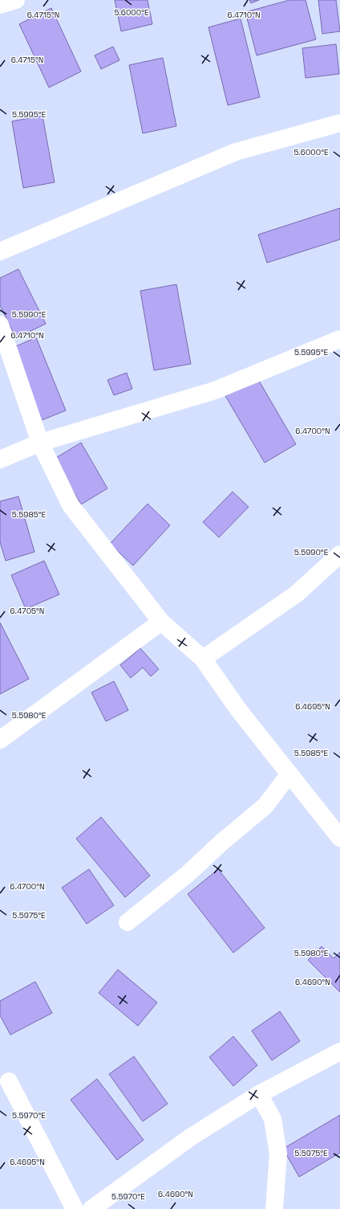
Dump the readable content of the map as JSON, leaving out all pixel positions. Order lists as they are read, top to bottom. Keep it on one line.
{"coordinates":["5.6000°E","6.4715°N","6.4710°N","5.5995°E","5.5990°E","6.4700°N","5.5985°E","6.4705°N","6.4695°N","5.5980°E","5.5975°E","6.4690°N","5.5970°E"]}
